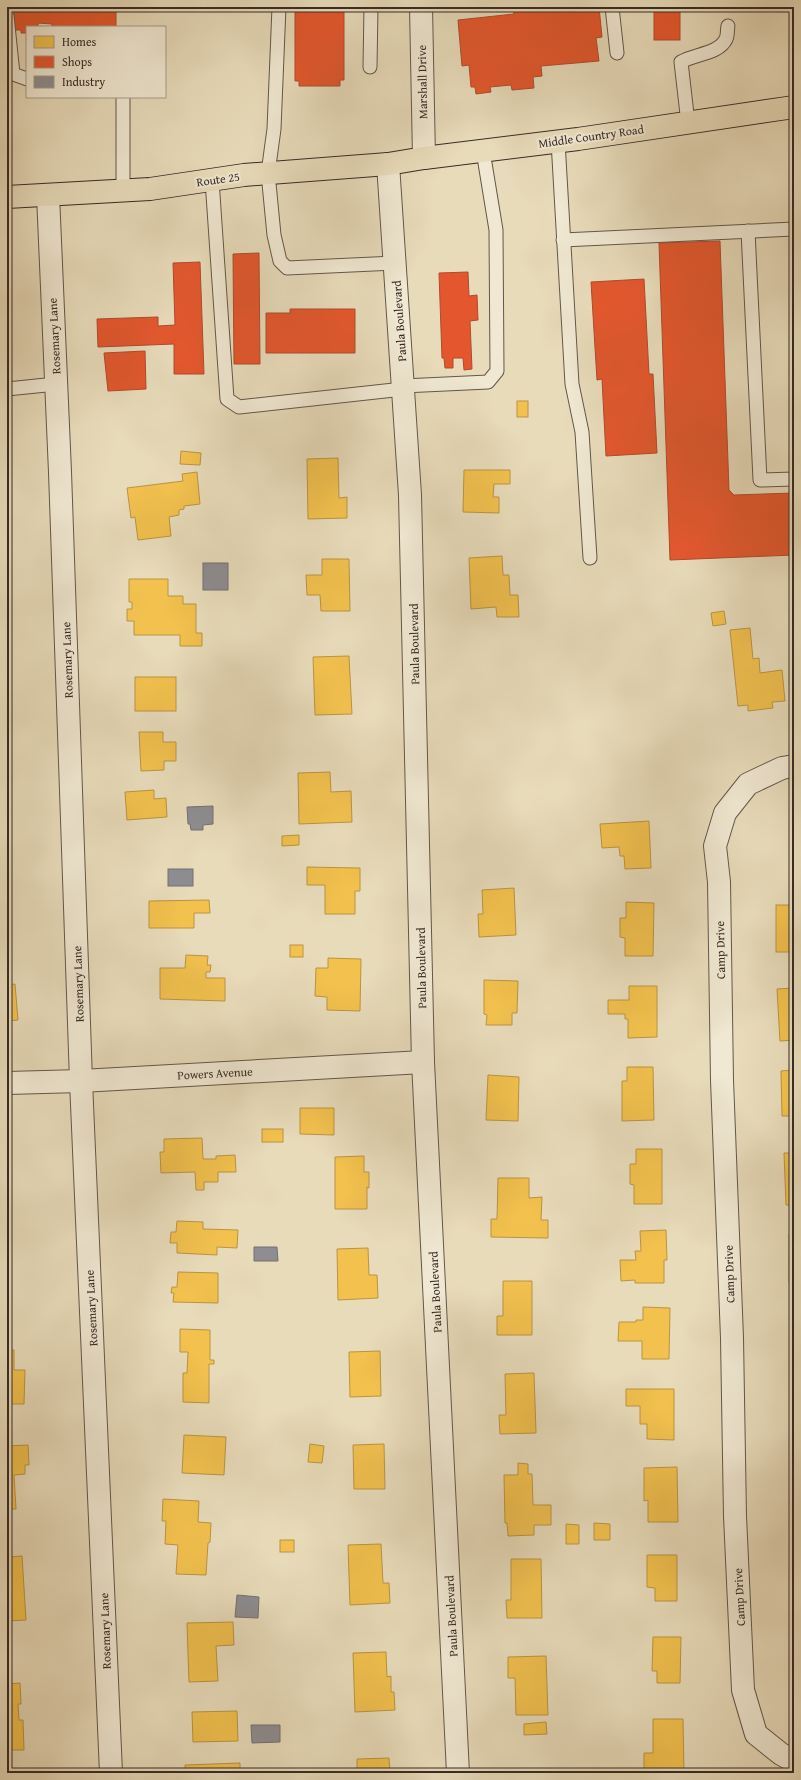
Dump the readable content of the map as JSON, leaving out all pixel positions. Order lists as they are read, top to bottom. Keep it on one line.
{"streets":{"main road":["Middle Country Road","Route 25"],"street":["Marshall Drive","Paula Boulevard","Rosemary Lane","Camp Drive","Powers Avenue"]},"crossings":[["Marshall Drive","Middle Country Road"],["Middle Country Road","Route 25"],["Middle Country Road","Paula Boulevard"],["Route 25","Paula Boulevard"],["Route 25","Rosemary Lane"],["Paula Boulevard","Powers Avenue"],["Rosemary Lane","Powers Avenue"]],"legend":["Homes","Shops","Industry"]}
